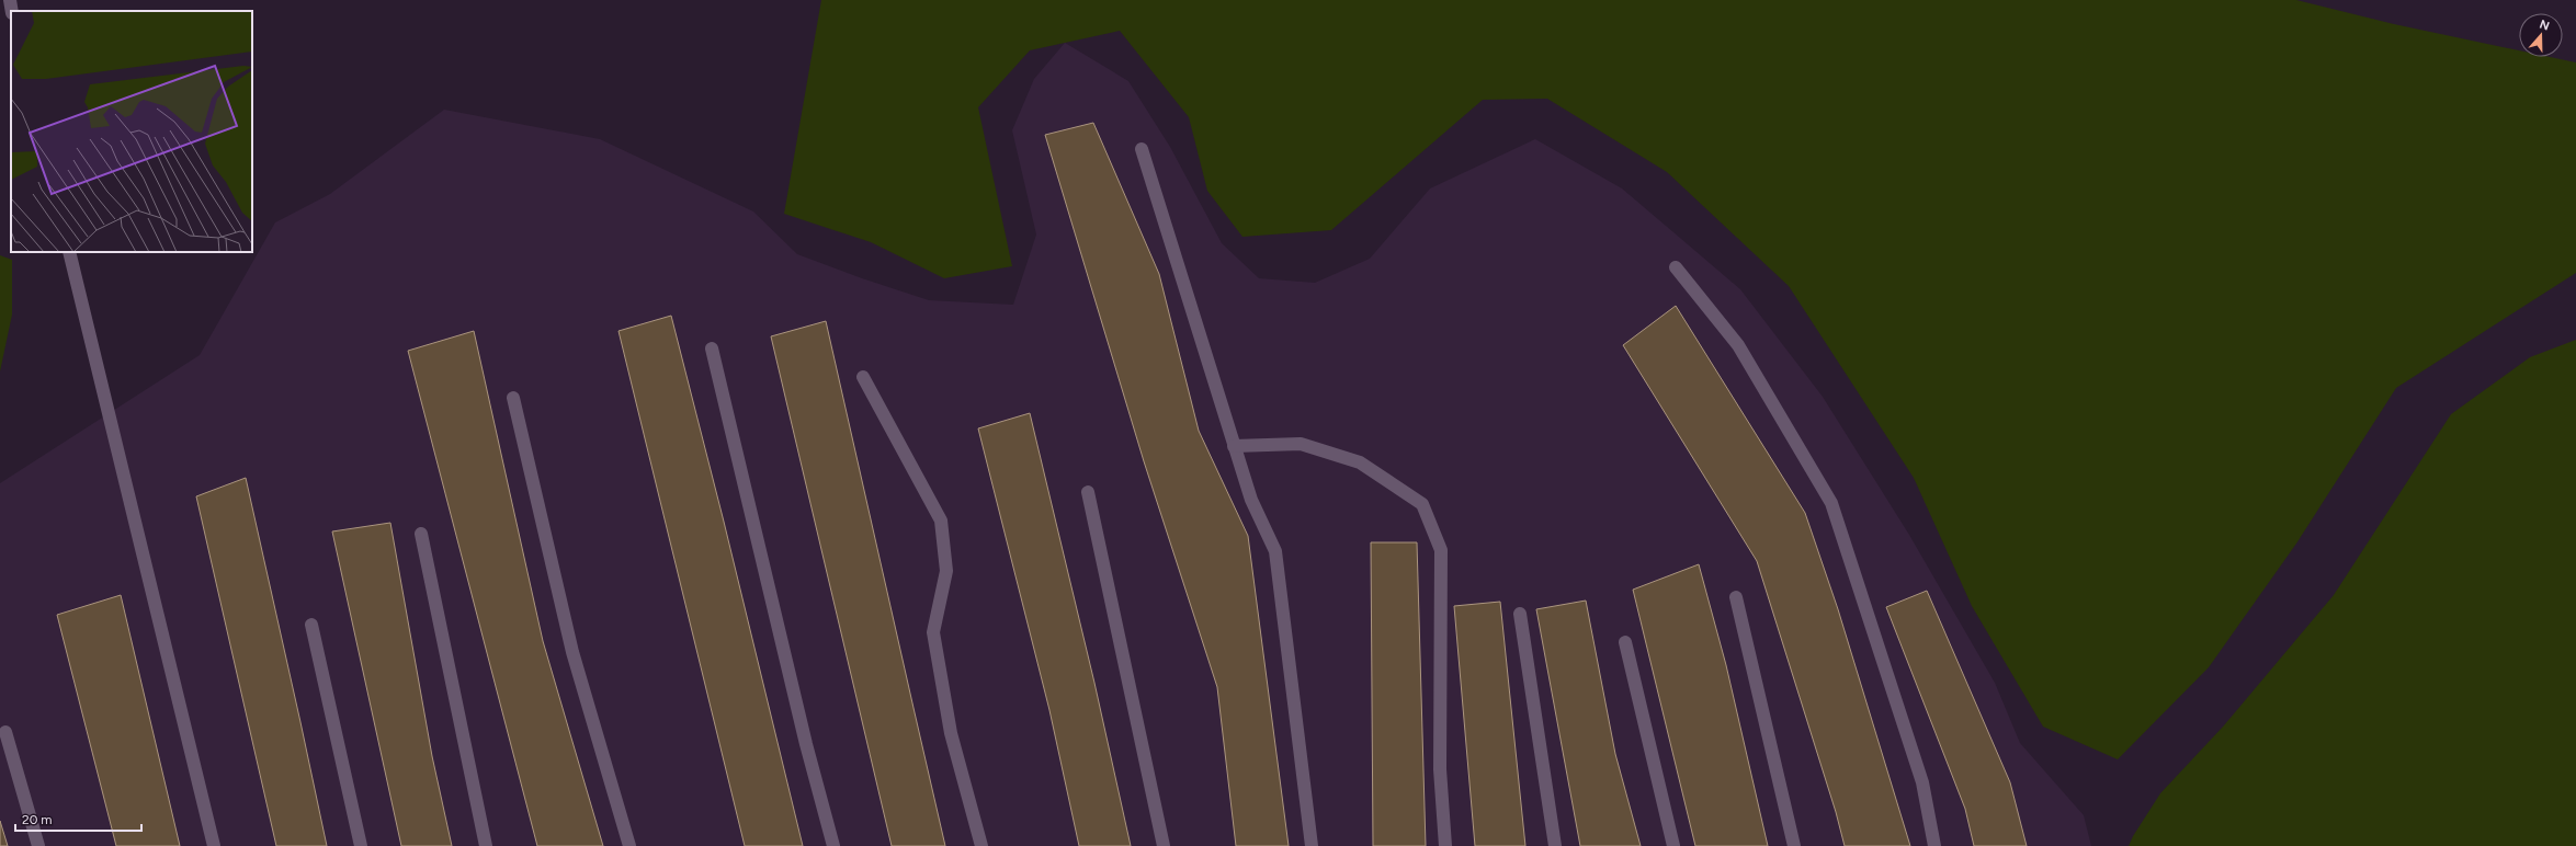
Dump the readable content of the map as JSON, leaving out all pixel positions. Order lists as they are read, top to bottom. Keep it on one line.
{"scale_bar":"20 m","north":"top"}
